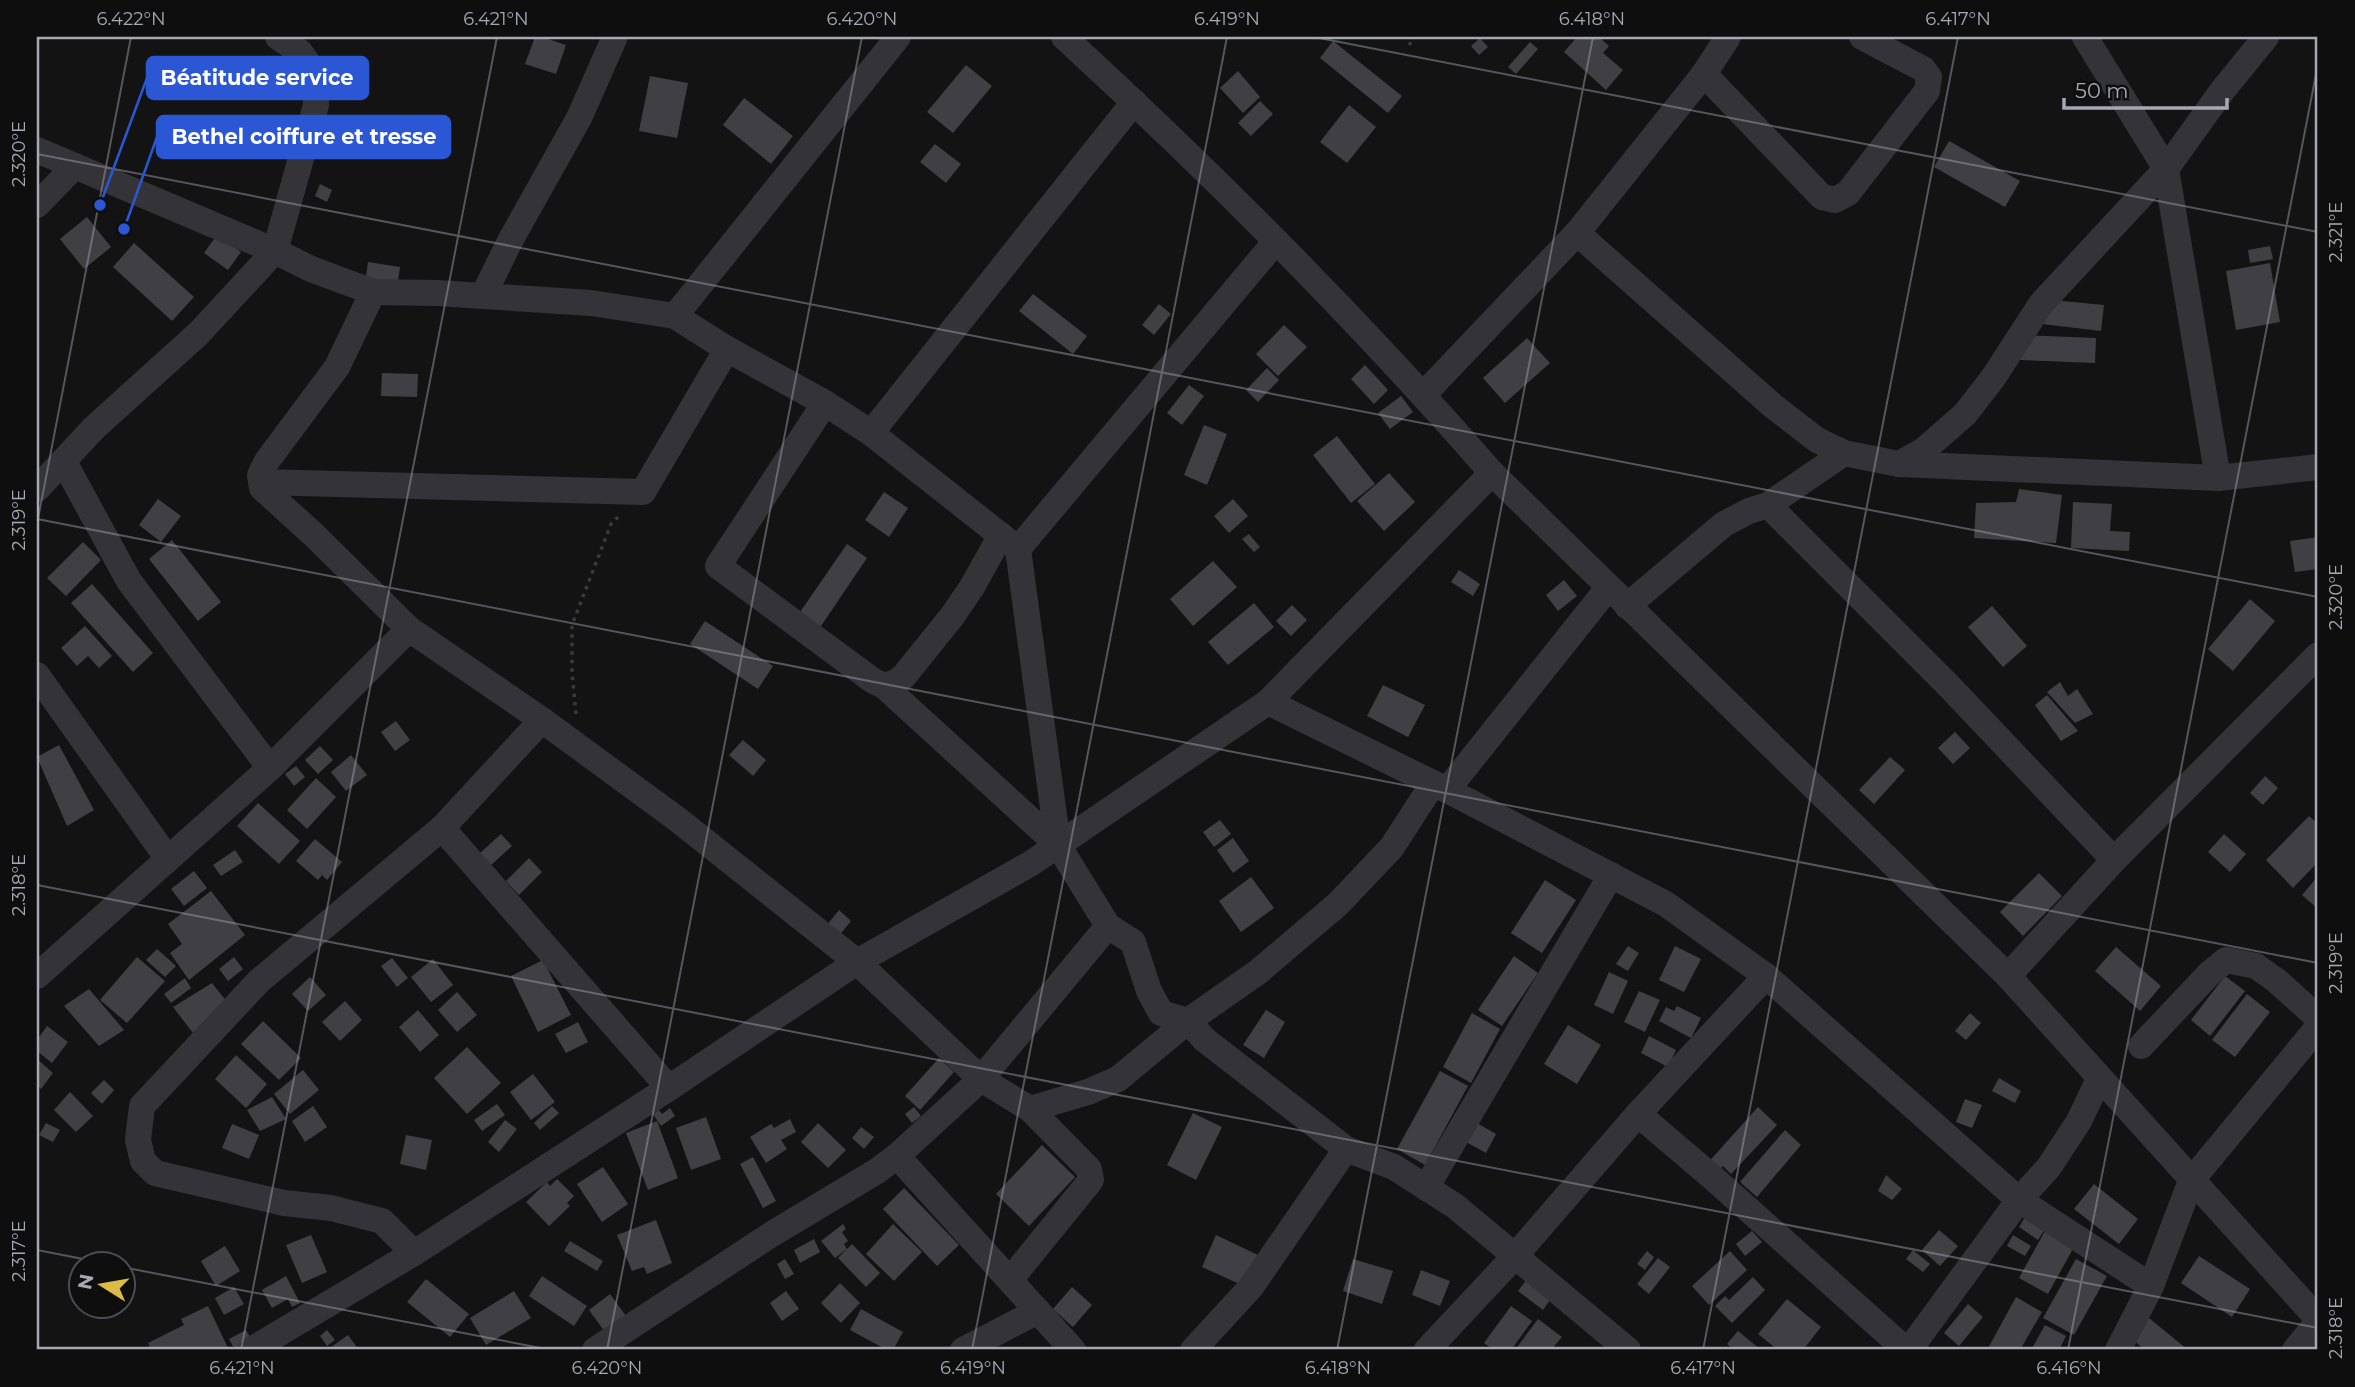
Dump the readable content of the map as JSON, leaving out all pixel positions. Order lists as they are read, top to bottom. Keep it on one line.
{"places":["Béatitude service","Bethel coiffure et tresse"],"scale_bar":"50 m","north":"left","coordinates":["6.422°N","6.421°N","6.420°N","6.419°N","6.418°N","6.417°N","2.320°E","2.321°E","2.319°E","2.318°E","2.317°E","6.416°N"]}
